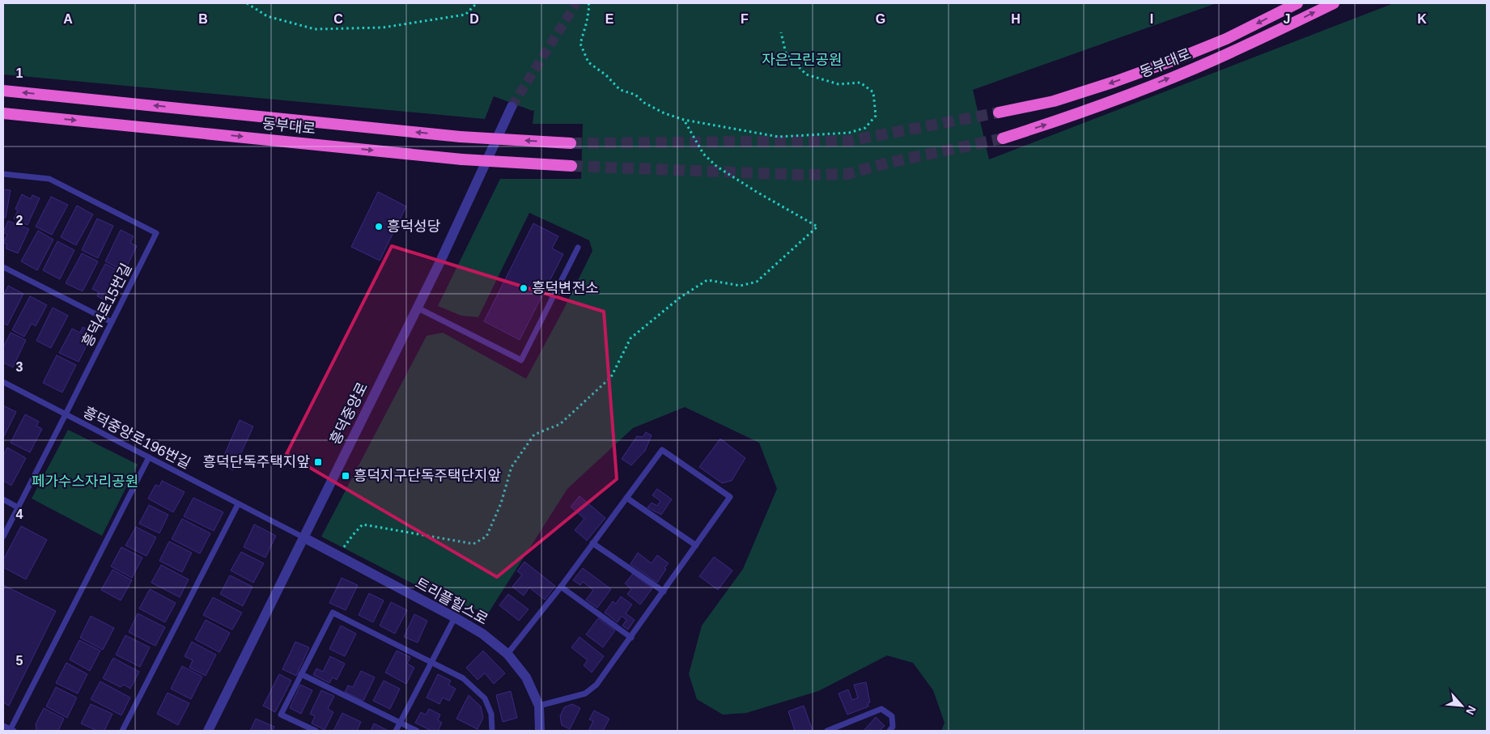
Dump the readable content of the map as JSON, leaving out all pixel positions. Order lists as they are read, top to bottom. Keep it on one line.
{"streets":{"highway":["동부대로"],"street":["흥덕중앙로","트리플힐스로"],"lane":["흥덕4로15번길","흥덕중앙로196번길"]},"crossings":[["흥덕4로15번길","흥덕중앙로196번길"],["흥덕중앙로","흥덕중앙로196번길"],["흥덕중앙로","트리플힐스로"],["흥덕중앙로196번길","트리플힐스로"]],"parks":["자은근린공원","페가수스자리공원"],"places":{"other":["흥덕성당","흥덕변전소"],"transit":["흥덕단독주택지앞","흥덕지구단독주택단지앞"]},"north":"bottom right","grid":{"columns":["A","B","C","D","E","F","G","H","I","J","K"],"rows":["1","2","3","4","5"]}}
